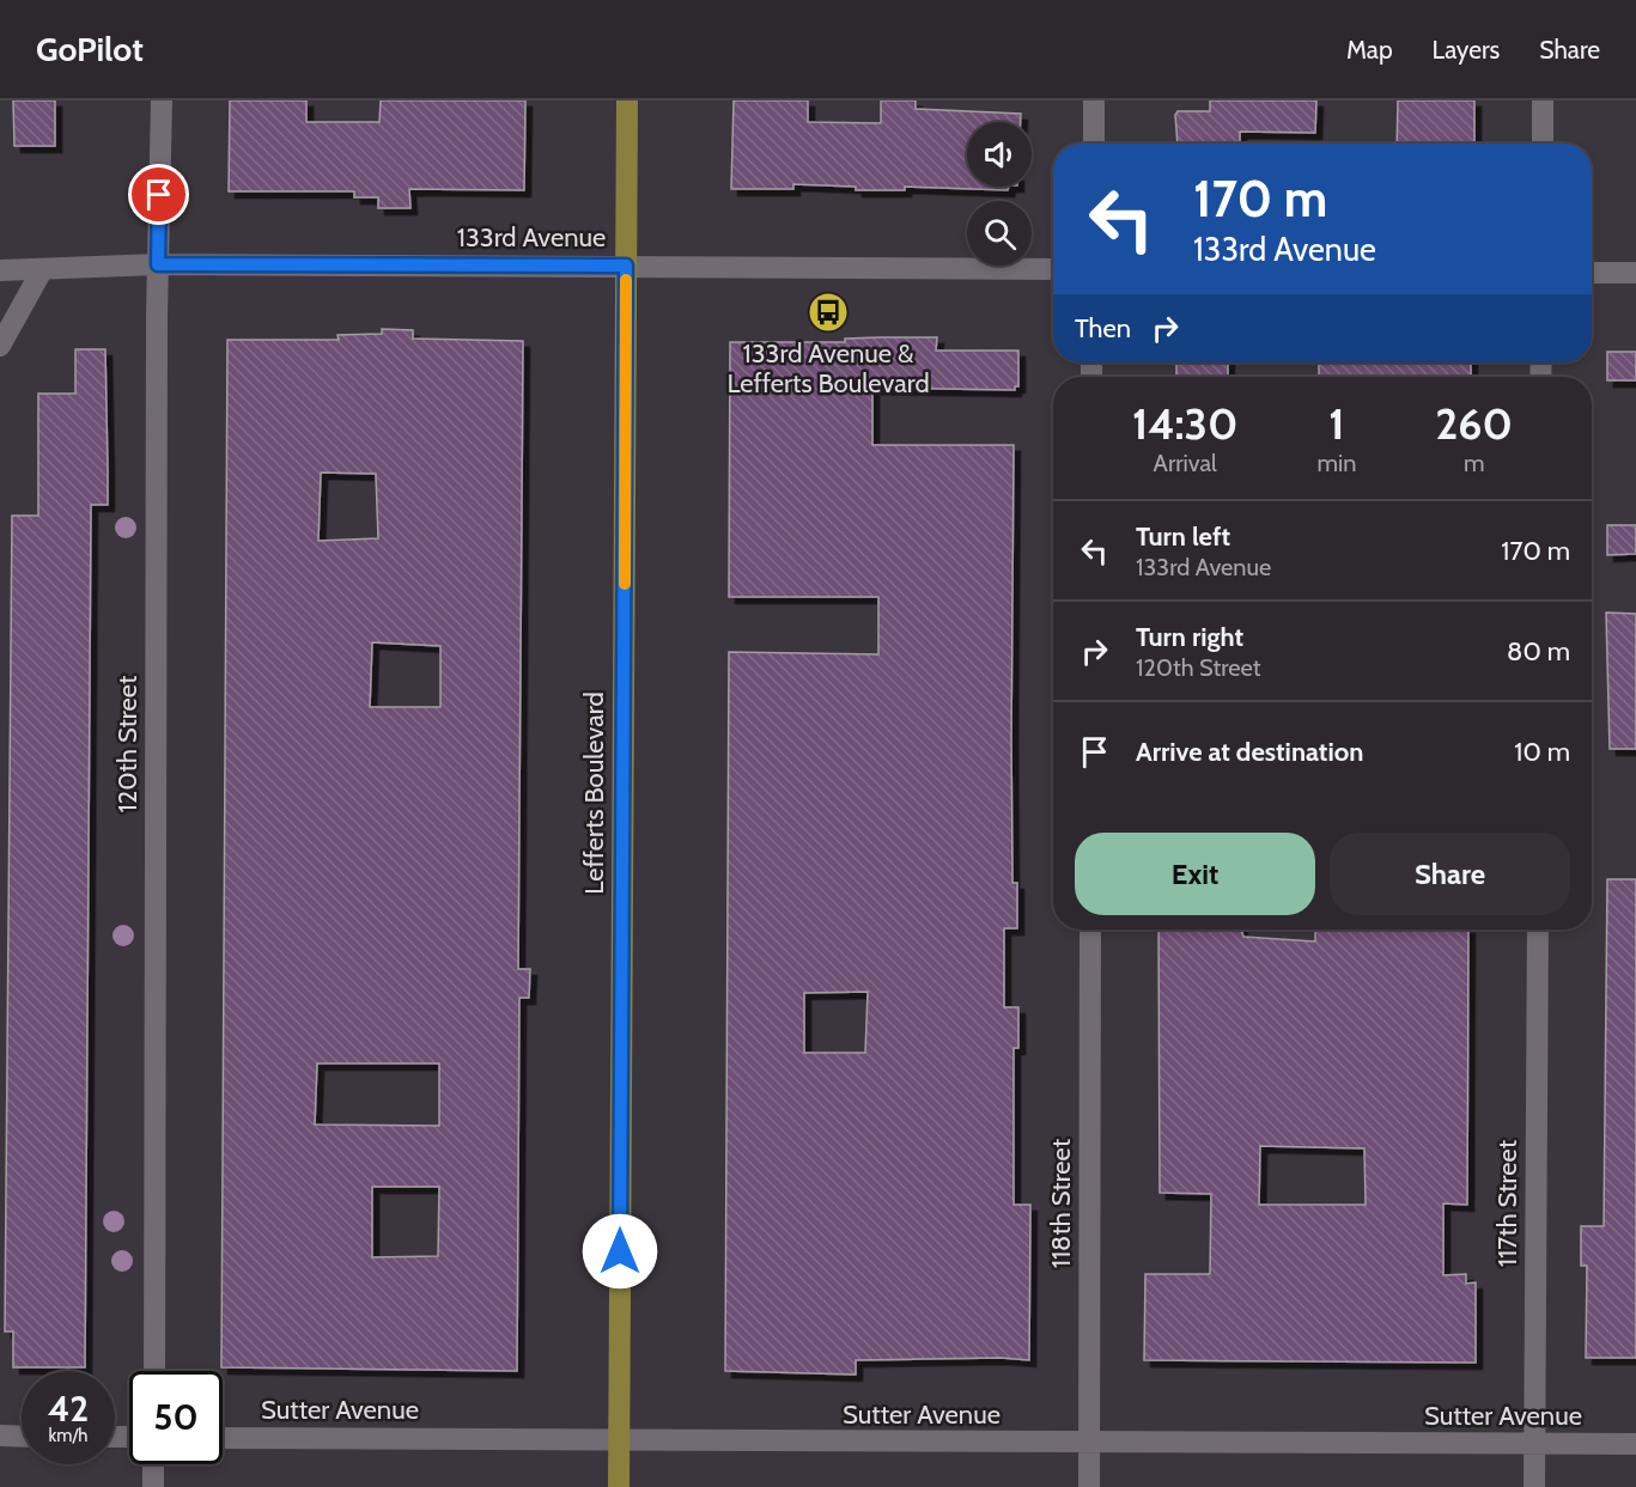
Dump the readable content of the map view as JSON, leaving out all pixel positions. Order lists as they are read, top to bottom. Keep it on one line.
{"streets":{"main road":["Lefferts Boulevard"],"street":["133rd Avenue","120th Street","118th Street","117th Street","Sutter Avenue"]},"crossings":[["133rd Avenue","120th Street"],["133rd Avenue","Lefferts Boulevard"],["Lefferts Boulevard","Sutter Avenue"],["118th Street","Sutter Avenue"],["117th Street","Sutter Avenue"]],"places":{"bus stop":["133rd Avenue & Lefferts Boulevard"]},"page":{"header":"GoPilot","nav":["Map","Layers","Share"],"turn":["170 m","133rd Avenue"],"then":"Then","eta":["14:30","Arrival","1","min","260","m"],"list":[{"name":"Turn left","note":"133rd Avenue","value":"170 m"},{"name":"Turn right","note":"120th Street","value":"80 m"},{"name":"Arrive at destination","value":"10 m"}],"buttons":["Exit","Share"],"speed":"42 km/h","limit":"50"}}
